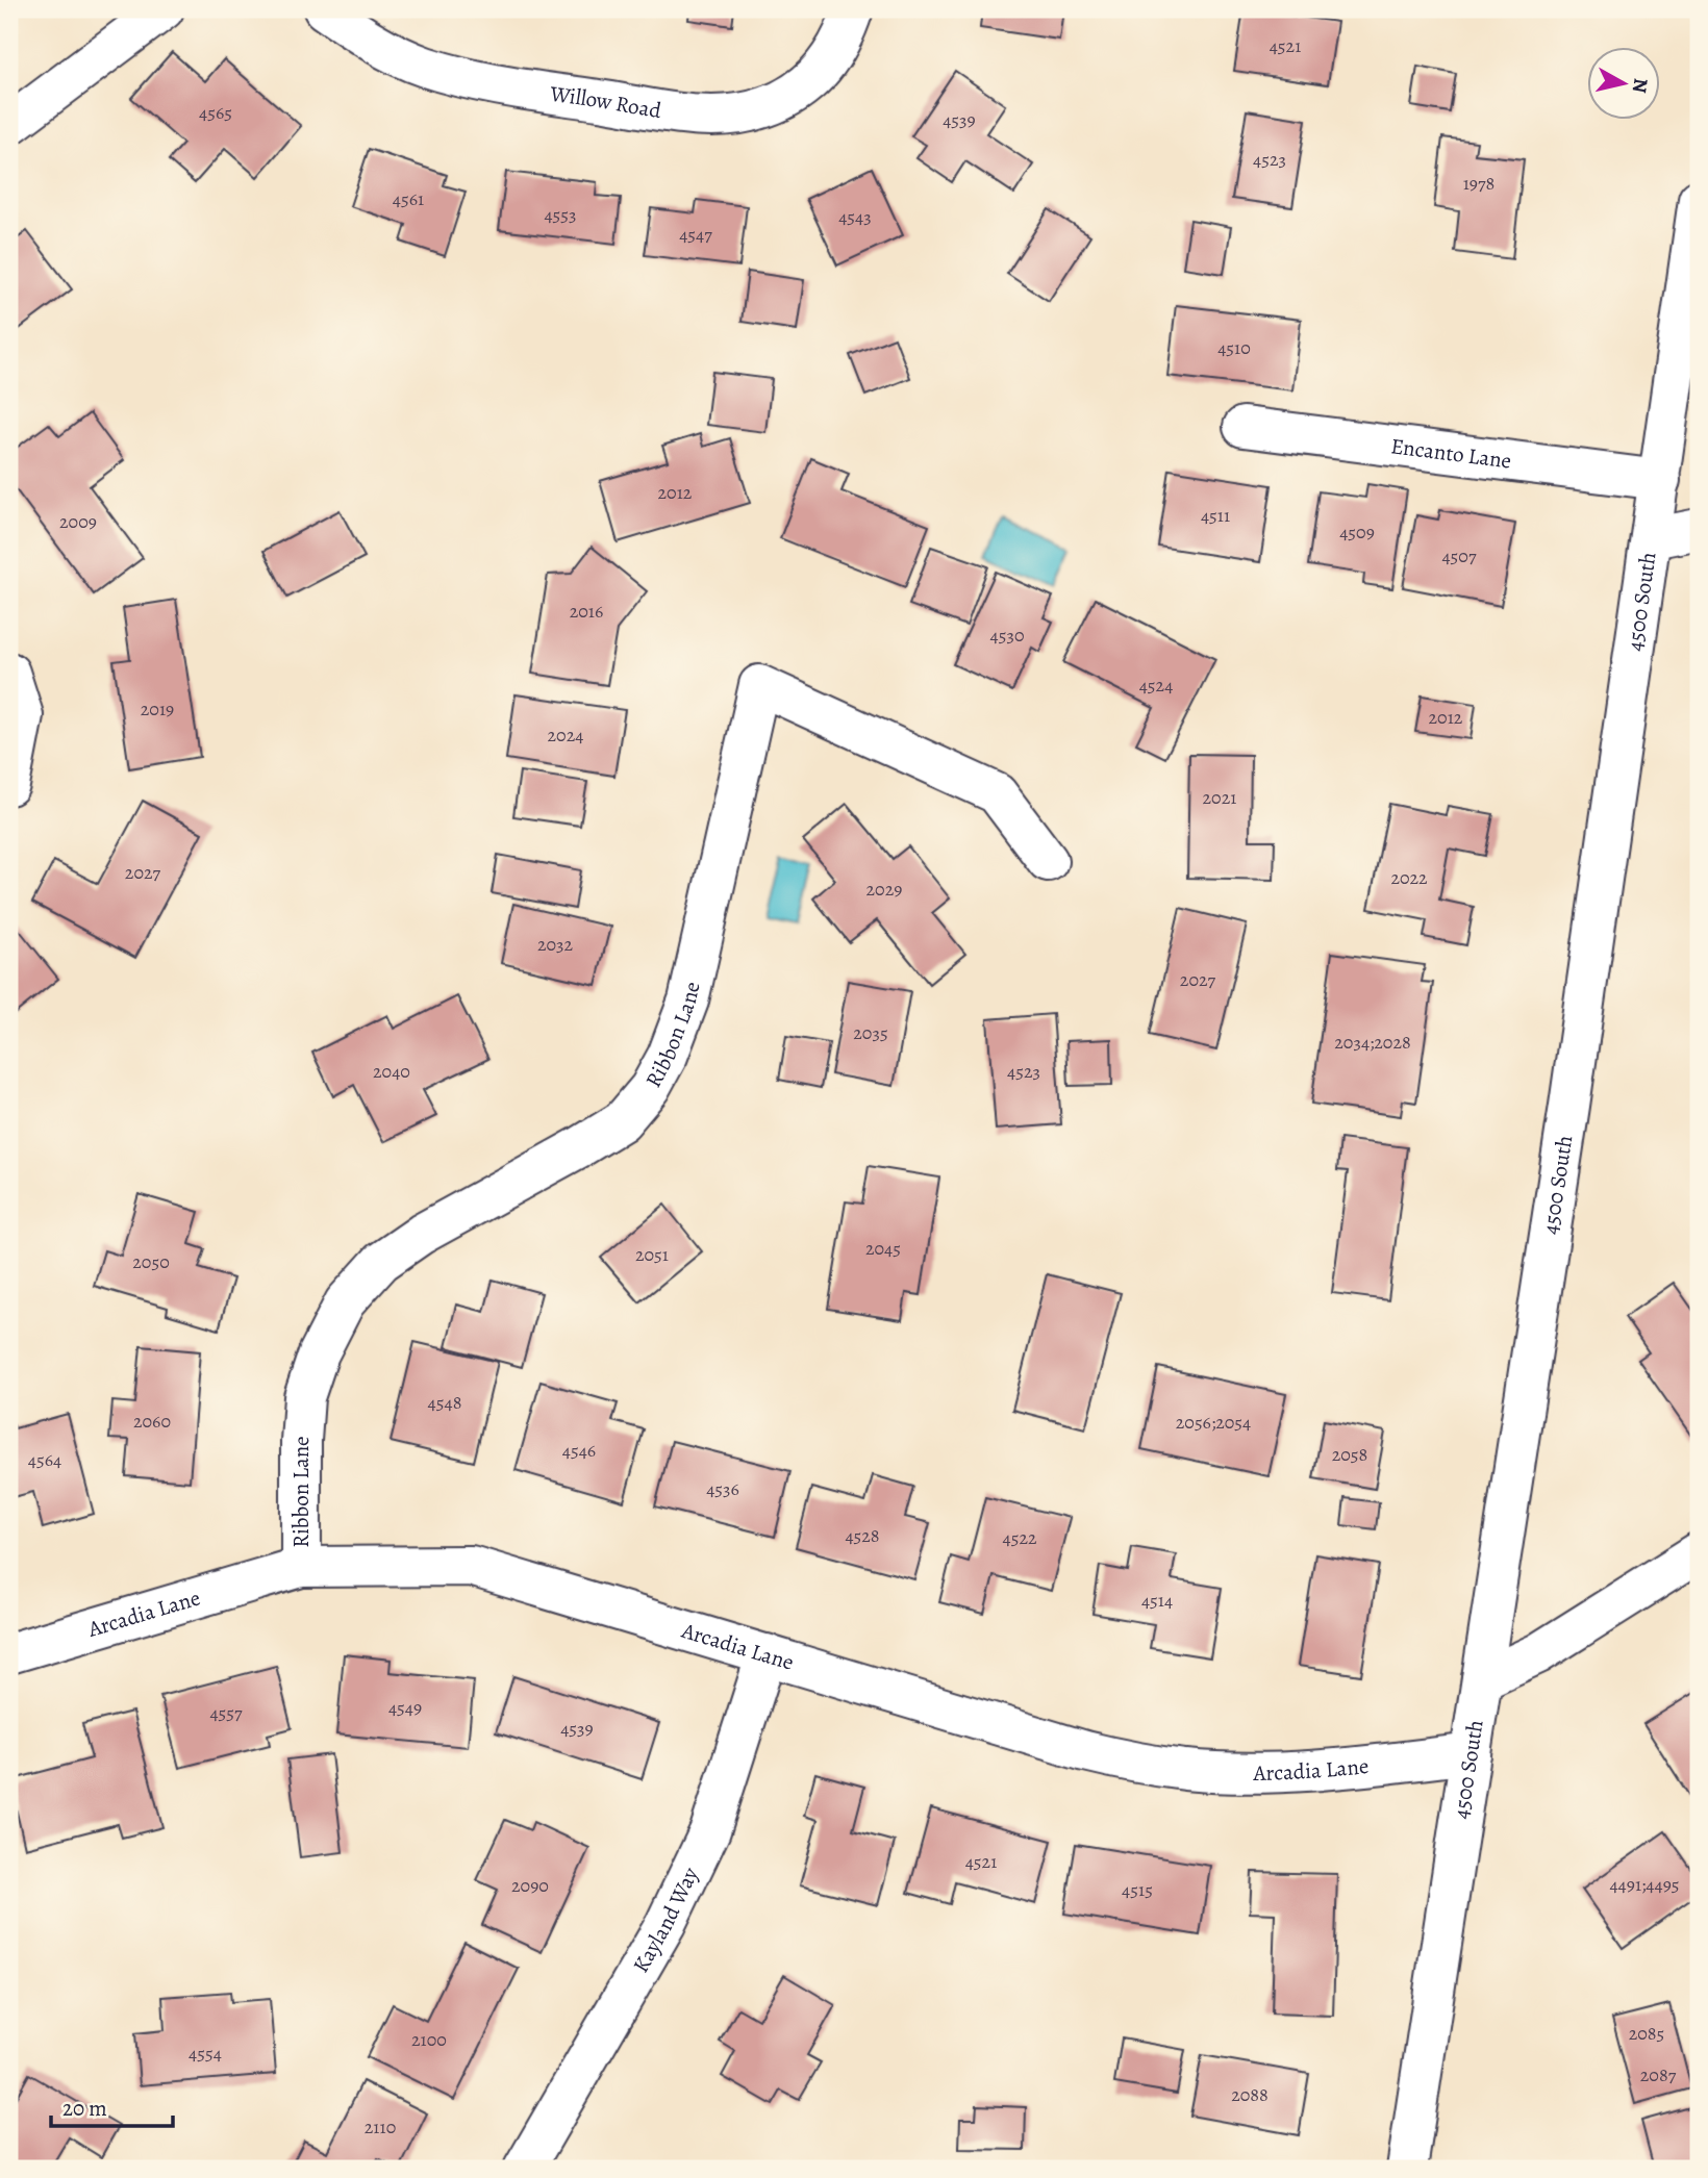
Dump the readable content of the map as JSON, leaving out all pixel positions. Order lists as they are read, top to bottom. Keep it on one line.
{"streets":{"street":["Willow Road","Encanto Lane","4500 South","Ribbon Lane","Arcadia Lane","Kayland Way"]},"crossings":[["Encanto Lane","4500 South"],["4500 South","Arcadia Lane"],["Ribbon Lane","Arcadia Lane"],["Arcadia Lane","Kayland Way"]],"house_numbers":["4521","4565","4539","4523","1978","4561","4553","4543","4547","4510","2012","4511","2009","4509","4507","2016","4530","4524","2019","2012","2024","2021","2027","2022","2029","2032","2027","2035","2034;2028","2040","4523","2045","2051","2050","4548","2060","2056;2054","4546","2058","4564","4536","4528","4522","4514","4549","4557","4539","4521","4491;4495","2090","4515","2085","2100","4554","2087","2088","2110"],"scale_bar":"20 m","north":"right"}
